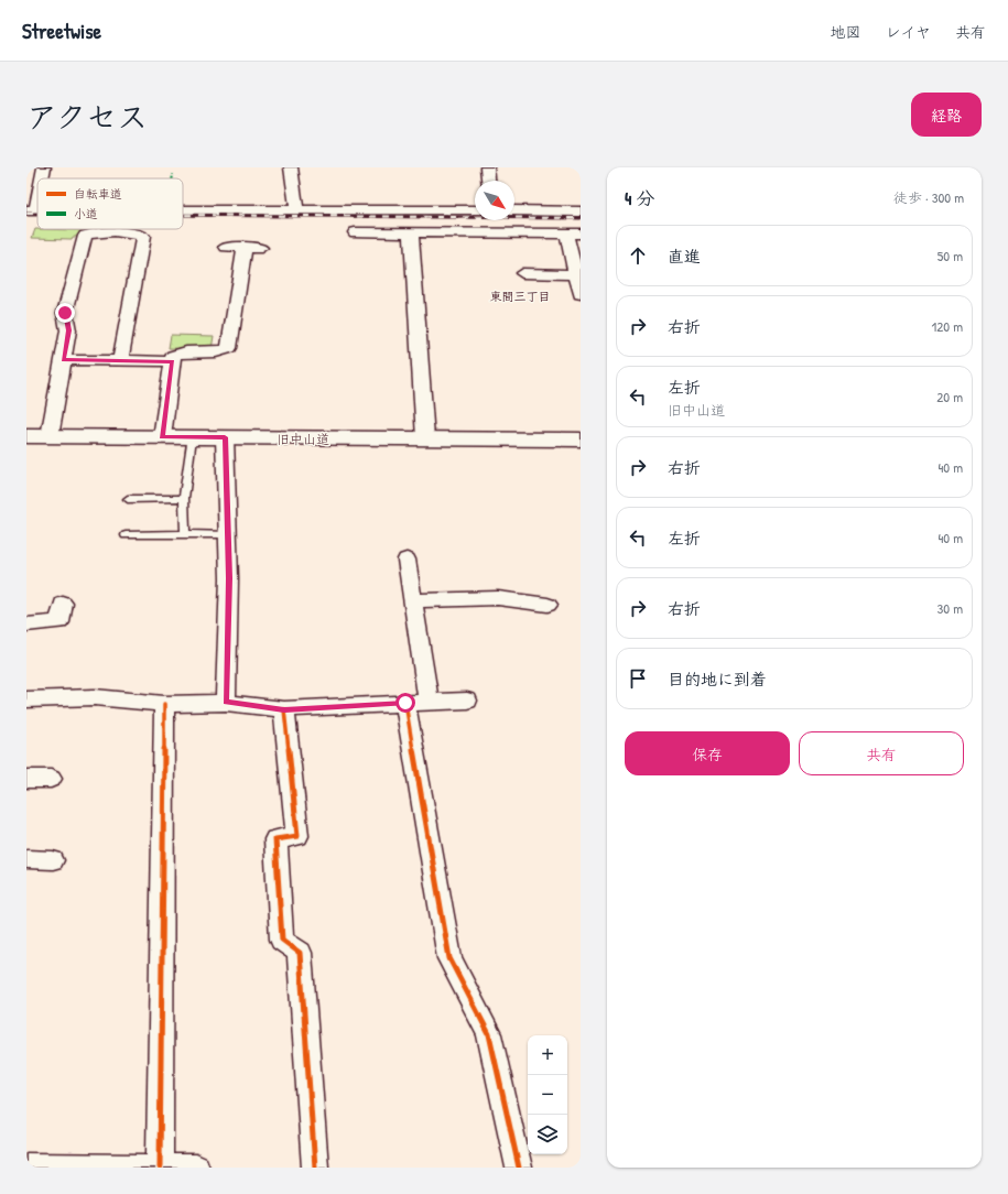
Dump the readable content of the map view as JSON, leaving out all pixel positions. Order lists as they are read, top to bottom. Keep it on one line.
{"streets":{"main road":["旧中山道"]},"districts":["東間三丁目"],"legend":["自転車道","小道"],"north":"bottom right","page":{"header":"Streetwise","nav":["地図","レイヤ","共有"],"title":"アクセス","buttons":["経路",["保存","共有"]],"heading":["4 分","徒歩 · 300 m"],"list":[["直進","50 m"],["右折","120 m"],["左折","旧中山道","20 m"],["右折","40 m"],["左折","40 m"],["右折","30 m"],"目的地に到着"],"map_buttons":["+","−"]}}
